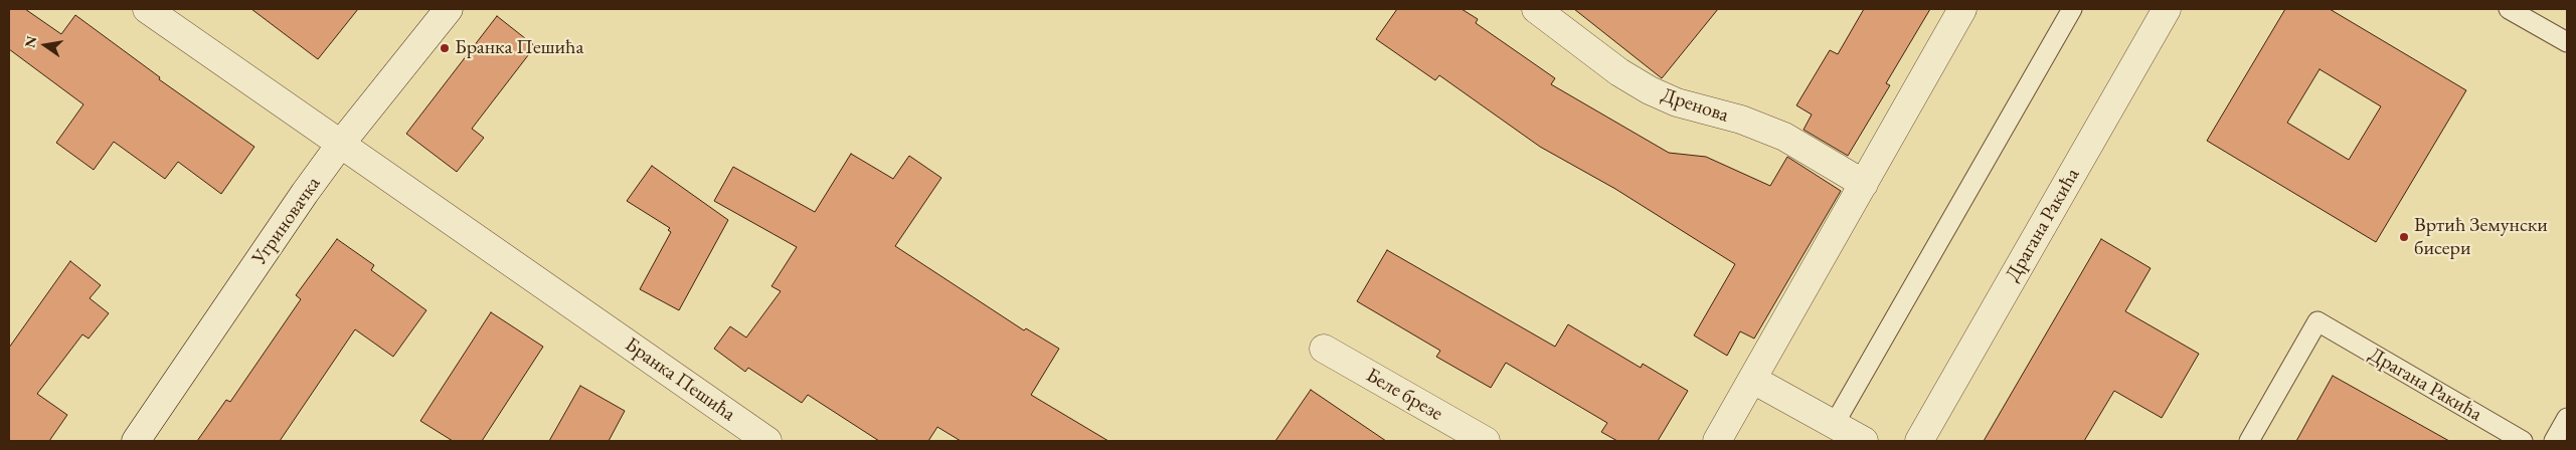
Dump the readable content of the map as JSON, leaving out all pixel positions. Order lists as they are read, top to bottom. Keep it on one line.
{"streets":{"street":["Дренова","Угриновачка","Драгана Ракића","Бранка Пешића","Беле брезе"]},"crossings":[["Угриновачка","Бранка Пешића"]],"places":["Бранка Пешића","Вртић Земунски бисери"],"north":"left"}
